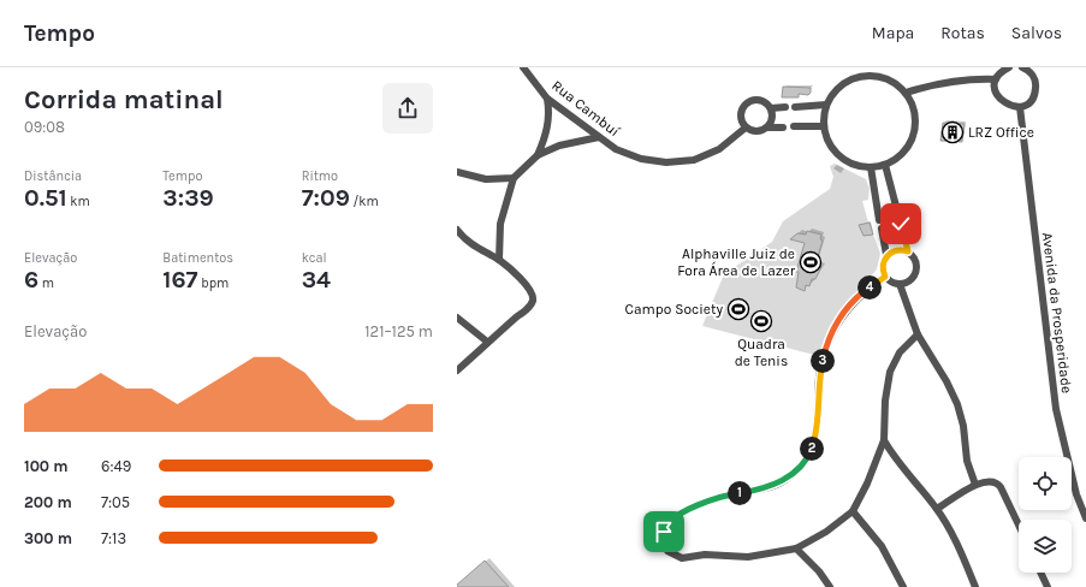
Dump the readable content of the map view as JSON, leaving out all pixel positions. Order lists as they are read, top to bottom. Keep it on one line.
{"streets":{"street":["Rua Cambuí","Avenida da Prosperidade"]},"places":{"building":["LRZ Office"],"sports":["Alphaville Juiz de Fora Área de Lazer","Campo Society","Quadra de Tenis"]},"page":{"header":"Tempo","nav":["Mapa","Rotas","Salvos"],"heading":["Corrida matinal","09:08"],"stats":[["Distância","0.51 km"],["Tempo","3:39"],["Ritmo","7:09 /km"],["Elevação","6 m"],["Batimentos","167 bpm"],["kcal","34"]],"pins":["4","3","2","1"],"chart":["Elevação","121–125 m"],"list":[{"name":"100 m","note":"6:49"},{"name":"200 m","note":"7:05"},{"name":"300 m","note":"7:13"}]}}
